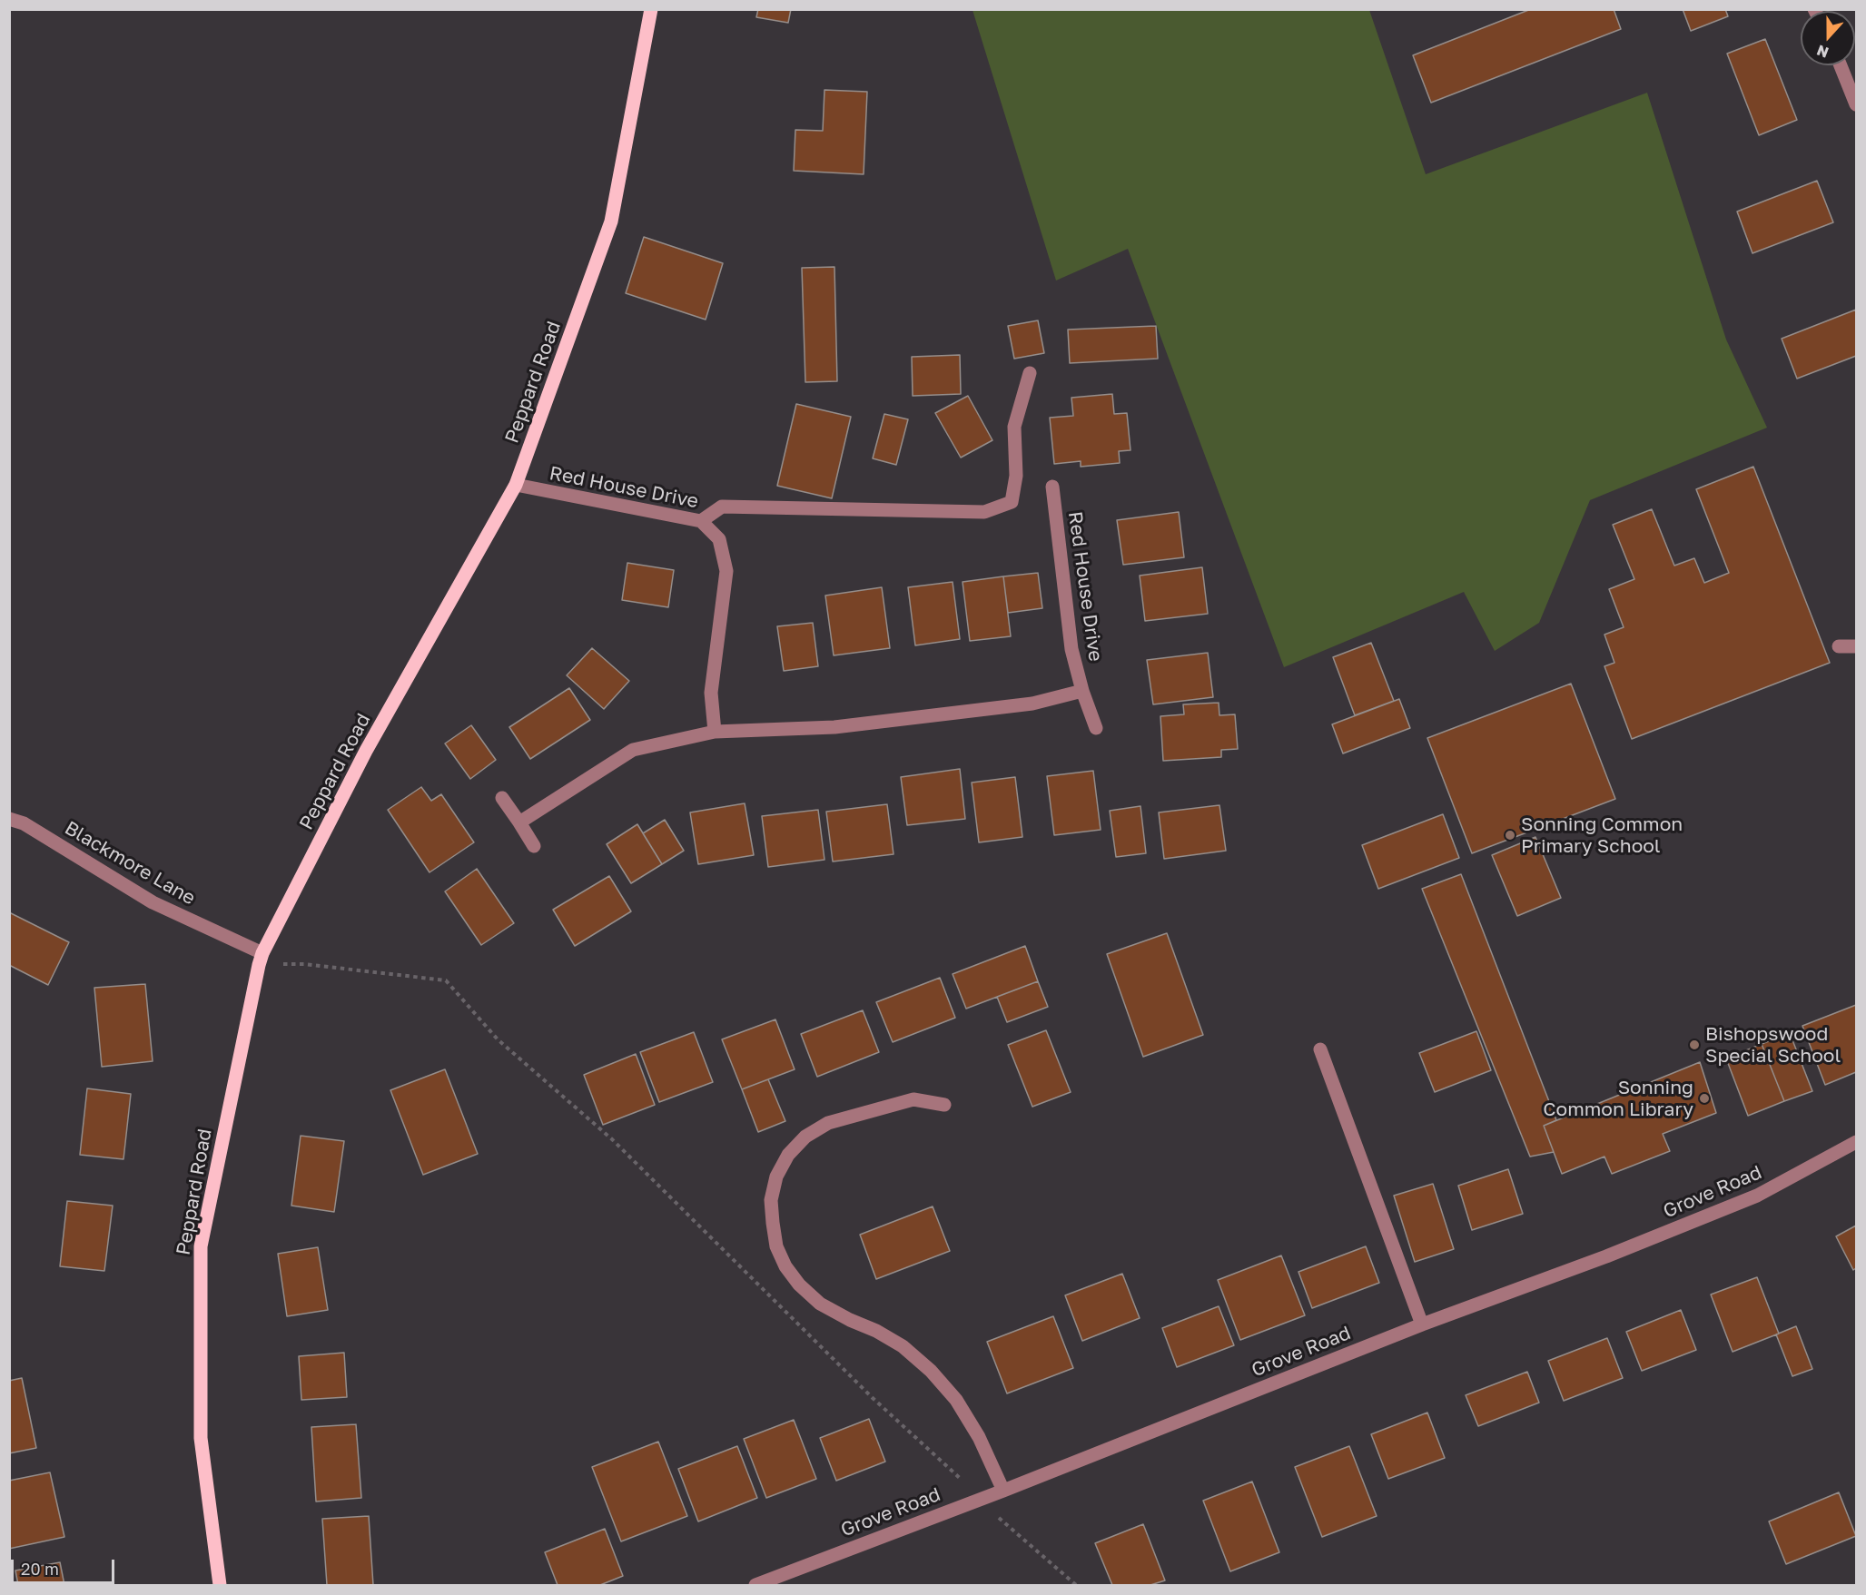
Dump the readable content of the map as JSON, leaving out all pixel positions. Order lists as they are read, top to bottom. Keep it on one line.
{"streets":{"main road":["Peppard Road"],"street":["Red House Drive","Blackmore Lane","Grove Road"]},"crossings":[["Peppard Road","Red House Drive"],["Peppard Road","Blackmore Lane"]],"places":["Sonning Common Primary School","Bishopswood Special School","Sonning Common Library"],"scale_bar":"20 m","north":"bottom"}
